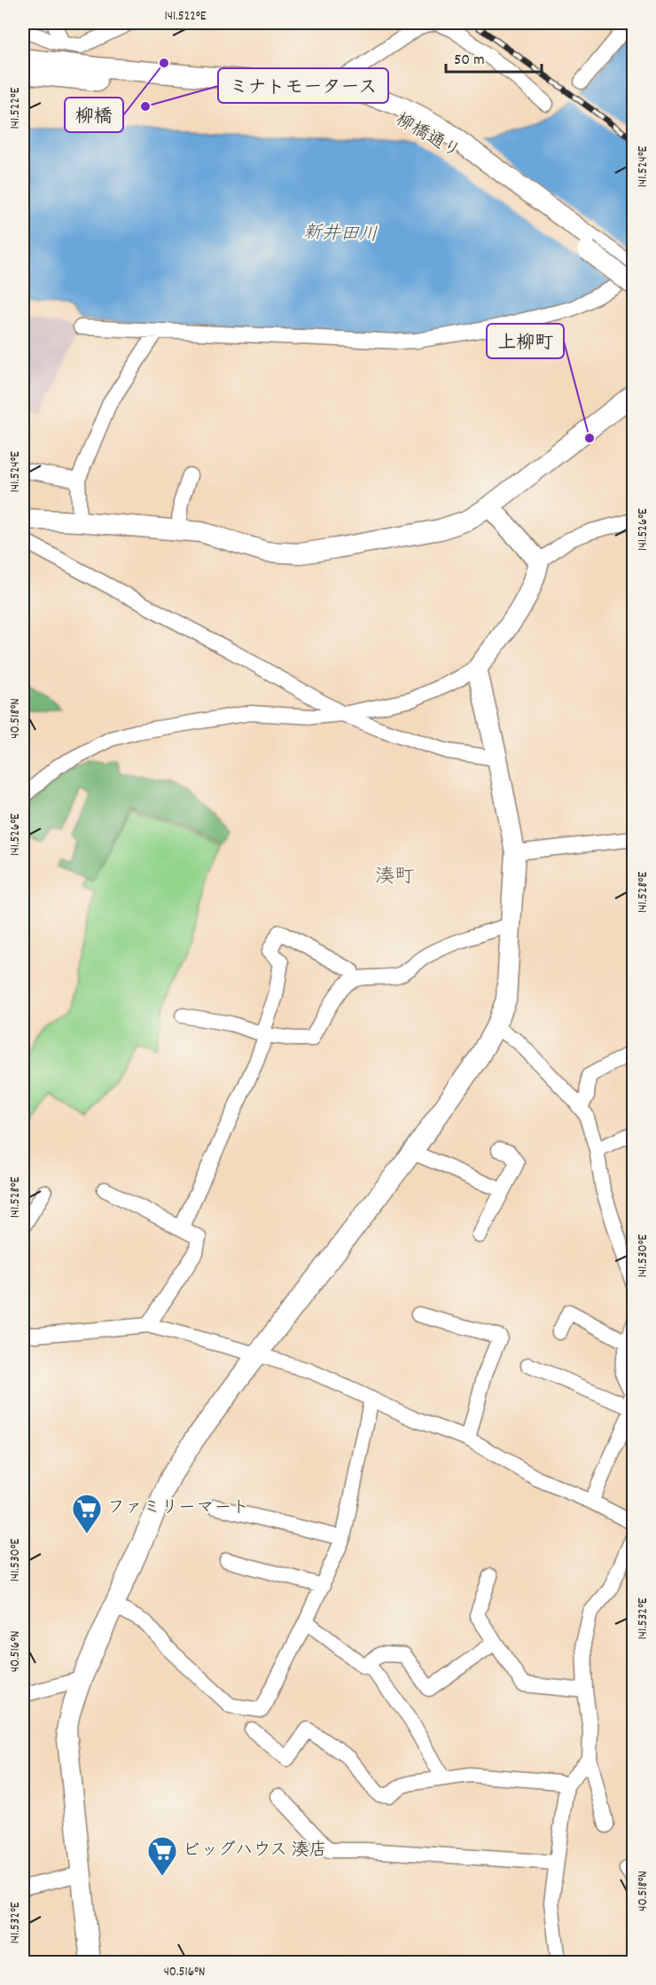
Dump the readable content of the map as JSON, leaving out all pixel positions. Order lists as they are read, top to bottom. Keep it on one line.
{"streets":{"street":["柳橋通り"]},"districts":["湊町"],"water":["新井田川"],"places":{"other":["柳橋","ミナトモータース","上柳町"],"supermarket":["ファミリーマート","ビッグハウス 湊店"]},"scale_bar":"50 m","coordinates":["141.522°E","141.524°E","141.526°E","40.518°N","141.528°E","141.530°E","141.532°E","40.516°N"]}
